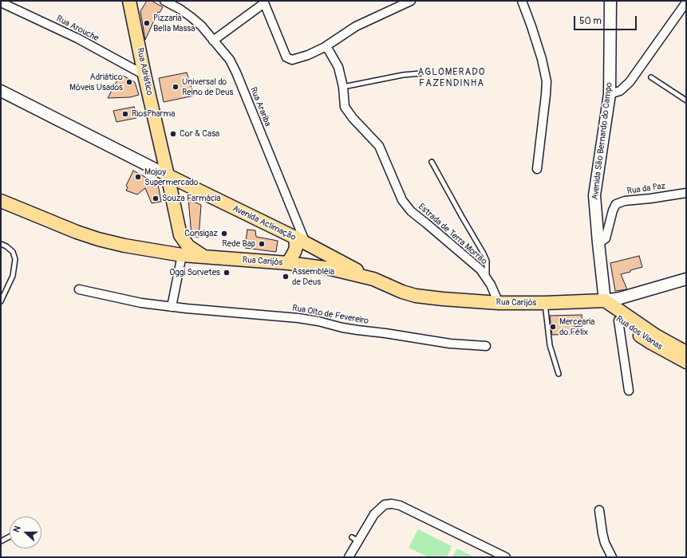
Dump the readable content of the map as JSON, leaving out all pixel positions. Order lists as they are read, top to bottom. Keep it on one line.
{"streets":{"main road":["Rua Adriático","Avenida São Bernardo do Campo","Avenida Aclimação","Rua Carijós","Rua dos Vianas"],"street":["Rua Arouche","Rua Arariba","Rua da Paz","Estrada de Terra Morrão","Rua Oito de Fevereiro"]},"crossings":[["Rua Arouche","Rua Adriático"],["Rua Adriático","Avenida Aclimação"],["Rua Adriático","Rua Carijós"],["Rua Arariba","Avenida Aclimação"],["Avenida São Bernardo do Campo","Rua da Paz"],["Avenida São Bernardo do Campo","Rua Carijós"],["Avenida São Bernardo do Campo","Rua dos Vianas"],["Avenida Aclimação","Rua Carijós"],["Estrada de Terra Morrão","Rua Carijós"],["Rua Carijós","Rua dos Vianas"]],"districts":["AGLOMERADO FAZENDINHA"],"places":["Pizzaria Bella Massa","Adriático Móveis Usados","Universal do Reino de Deus","RiosPharma","Cor & Casa","Mojoy Supermercado","Souza Farmácia","Consigaz","Rede Bap","Oggi Sorvetes","Assembléia de Deus","Mercearia do Félix"],"scale_bar":"50 m","north":"left"}
